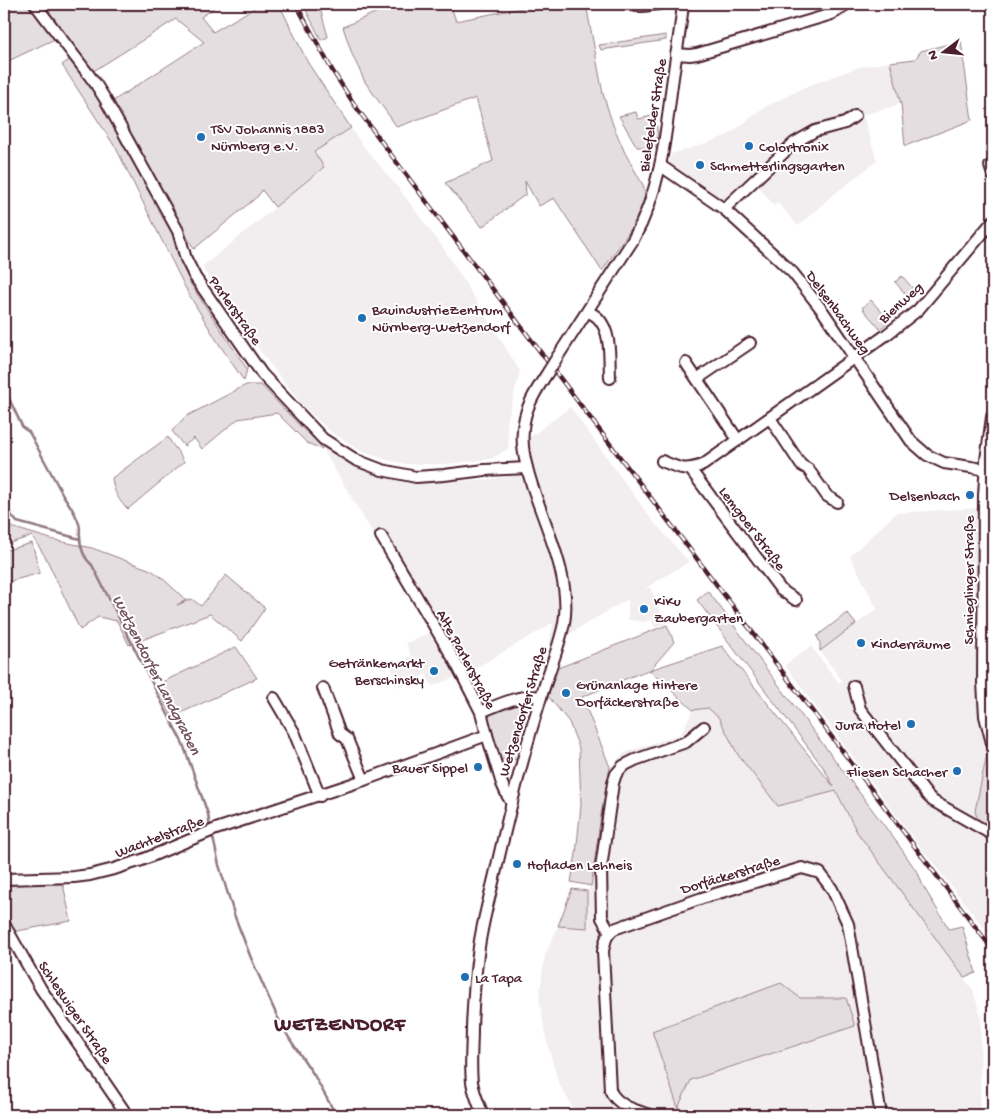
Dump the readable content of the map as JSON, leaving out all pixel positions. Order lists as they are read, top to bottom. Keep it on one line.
{"streets":{"main road":["Schnieglinger Straße"],"street":["Bielefelder Straße","Bienweg","Parlerstraße","Delsenbachweg","Lemgoer Straße","Alte Parlerstraße","Wetzendorfer Straße","Wachtelstraße","Dorfäckerstraße","Schleswiger Straße"]},"crossings":[["Bielefelder Straße","Delsenbachweg"],["Bielefelder Straße","Wetzendorfer Straße"],["Bienweg","Delsenbachweg"],["Bienweg","Lemgoer Straße"],["Parlerstraße","Wetzendorfer Straße"],["Delsenbachweg","Schnieglinger Straße"],["Alte Parlerstraße","Wetzendorfer Straße"],["Alte Parlerstraße","Wachtelstraße"]],"districts":["WETZENDORF"],"water":["Wetzendorfer Landgraben"],"places":["TSV Johannis 1883 Nürnberg e.V.","Colortronix","Schmetterlingsgarten","BauindustrieZentrum Nürnberg-Wetzendorf","Delsenbach","KiKu Zaubergarten","Kinderräume","Getränkemarkt Berschinsky","Grünanlage Hintere Dorfäckerstraße","Jura Hotel","Bauer Sippel","Fliesen Schacher","Hofladen Lehneis","La Tapa"],"north":"left"}
